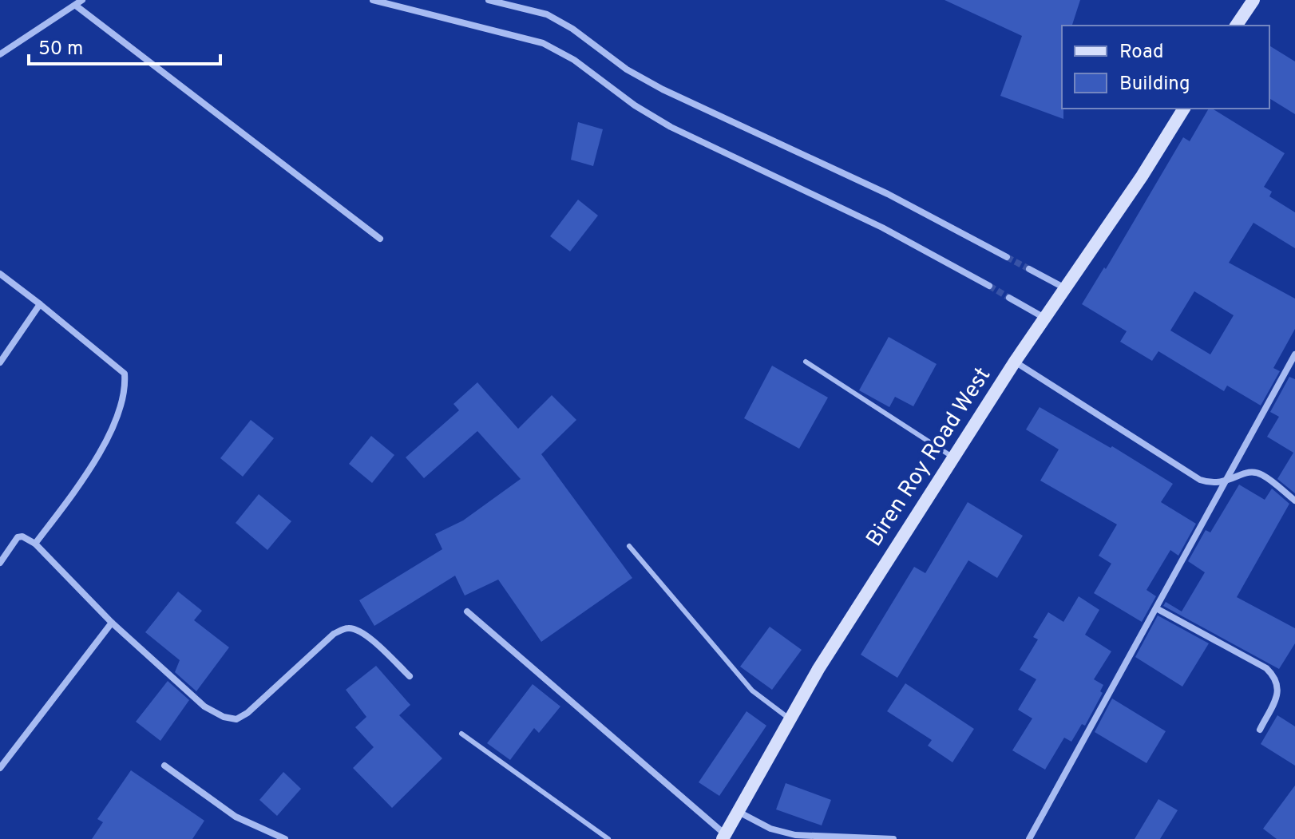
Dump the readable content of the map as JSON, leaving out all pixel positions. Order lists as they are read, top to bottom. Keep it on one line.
{"streets":{"main road":["Biren Roy Road West"]},"legend":["Road","Building"],"scale_bar":"50 m"}
